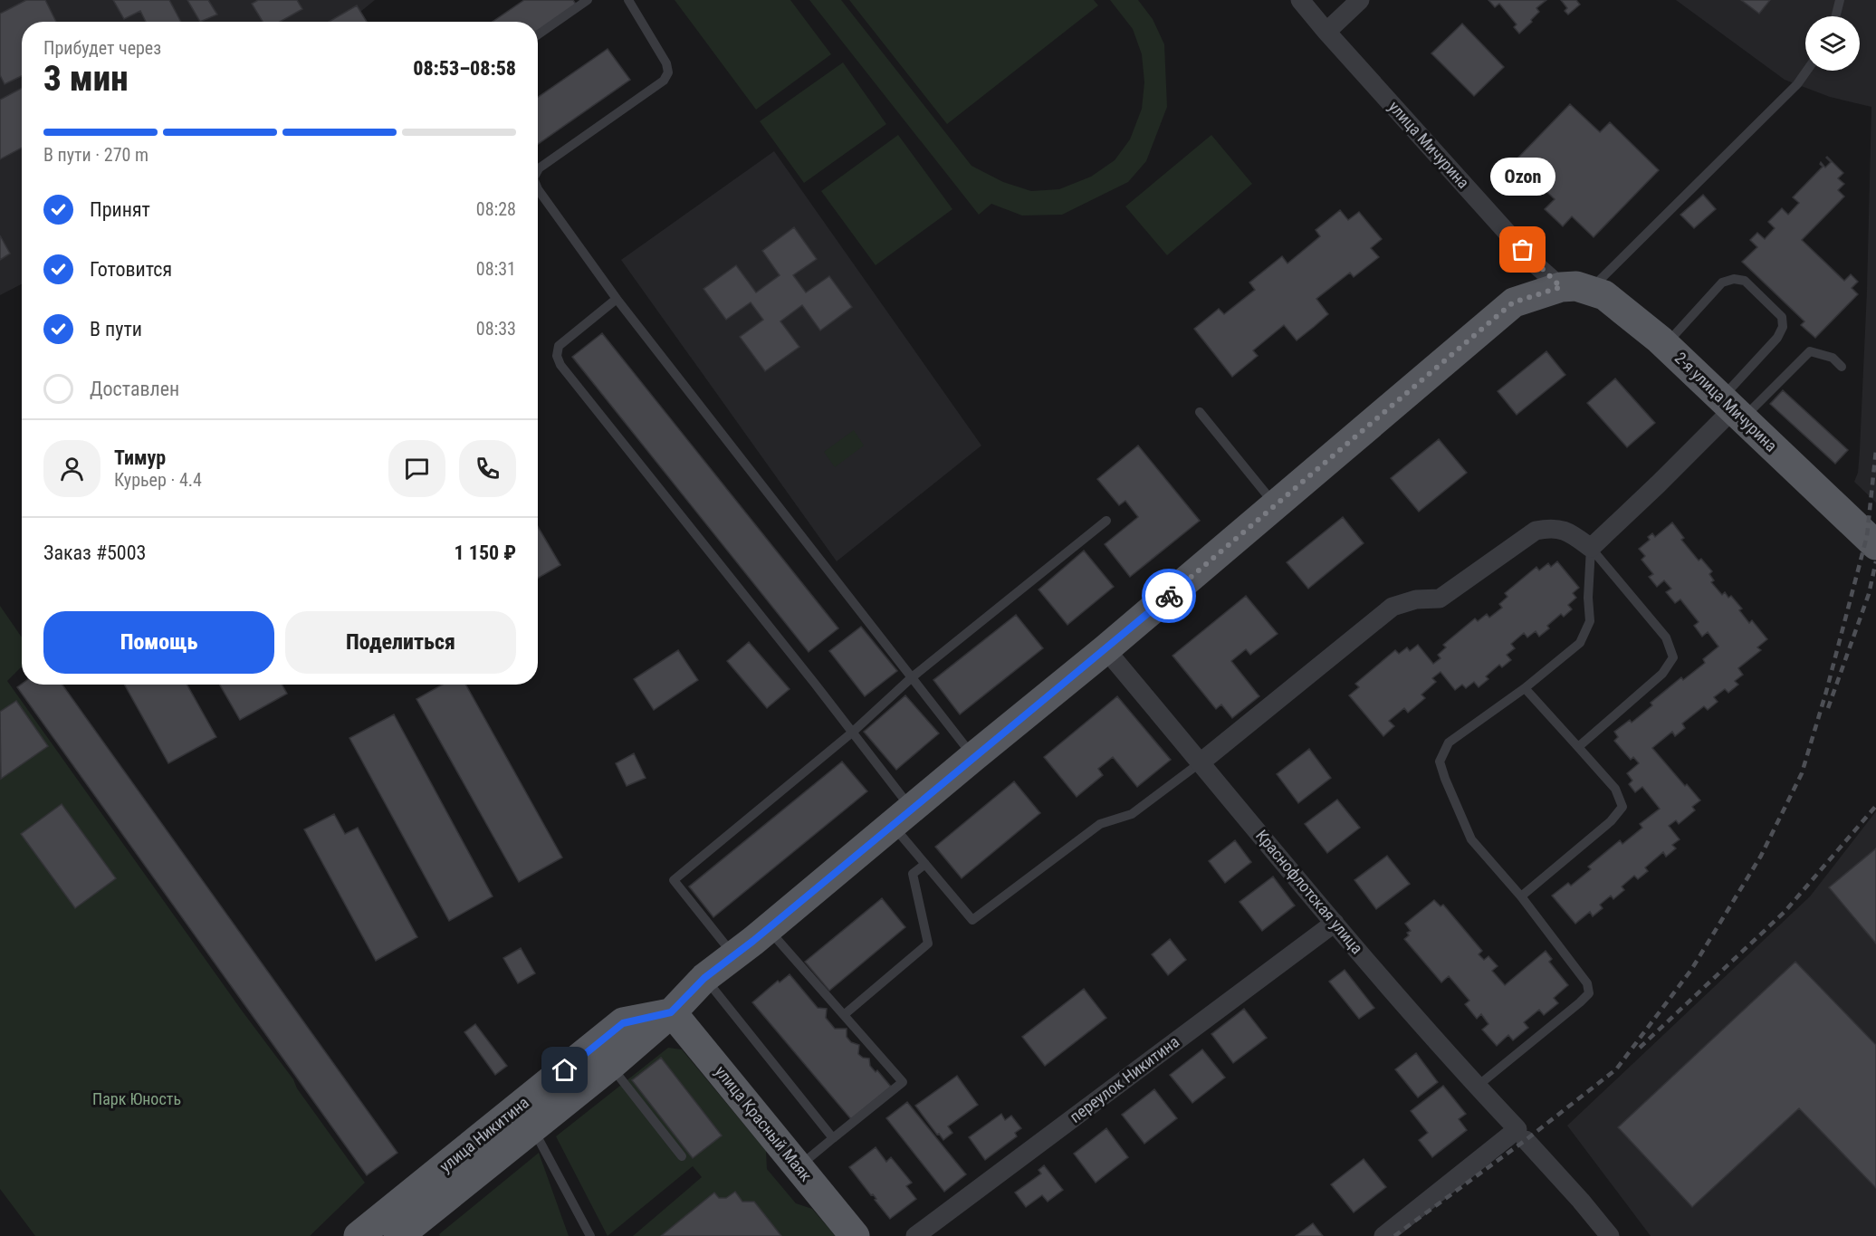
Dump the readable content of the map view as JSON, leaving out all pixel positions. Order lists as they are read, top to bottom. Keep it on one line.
{"streets":{"main road":["2-я улица Мичурина","улица Красный Маяк","улица Никитина"],"street":["улица Мичурина","Краснофлотская улица","переулок Никитина"]},"crossings":[["улица Мичурина","2-я улица Мичурина"],["улица Мичурина","улица Никитина"],["2-я улица Мичурина","улица Никитина"],["Краснофлотская улица","переулок Никитина"],["Краснофлотская улица","улица Никитина"],["улица Красный Маяк","улица Никитина"]],"parks":["Парк Юность"],"places":["Ozon"],"page":{"heading":["3 мин","Прибудет через","08:53–08:58"],"panel":["Тимур","Курьер · 4.4","Заказ #5003","1 150 ₽"],"bar":"В пути · 270 m","bubble":"Ozon","list":[["Принят","08:28"],["Готовится","08:31"],["В пути","08:33"],"Доставлен"],"buttons":["Помощь","Поделиться"]}}
